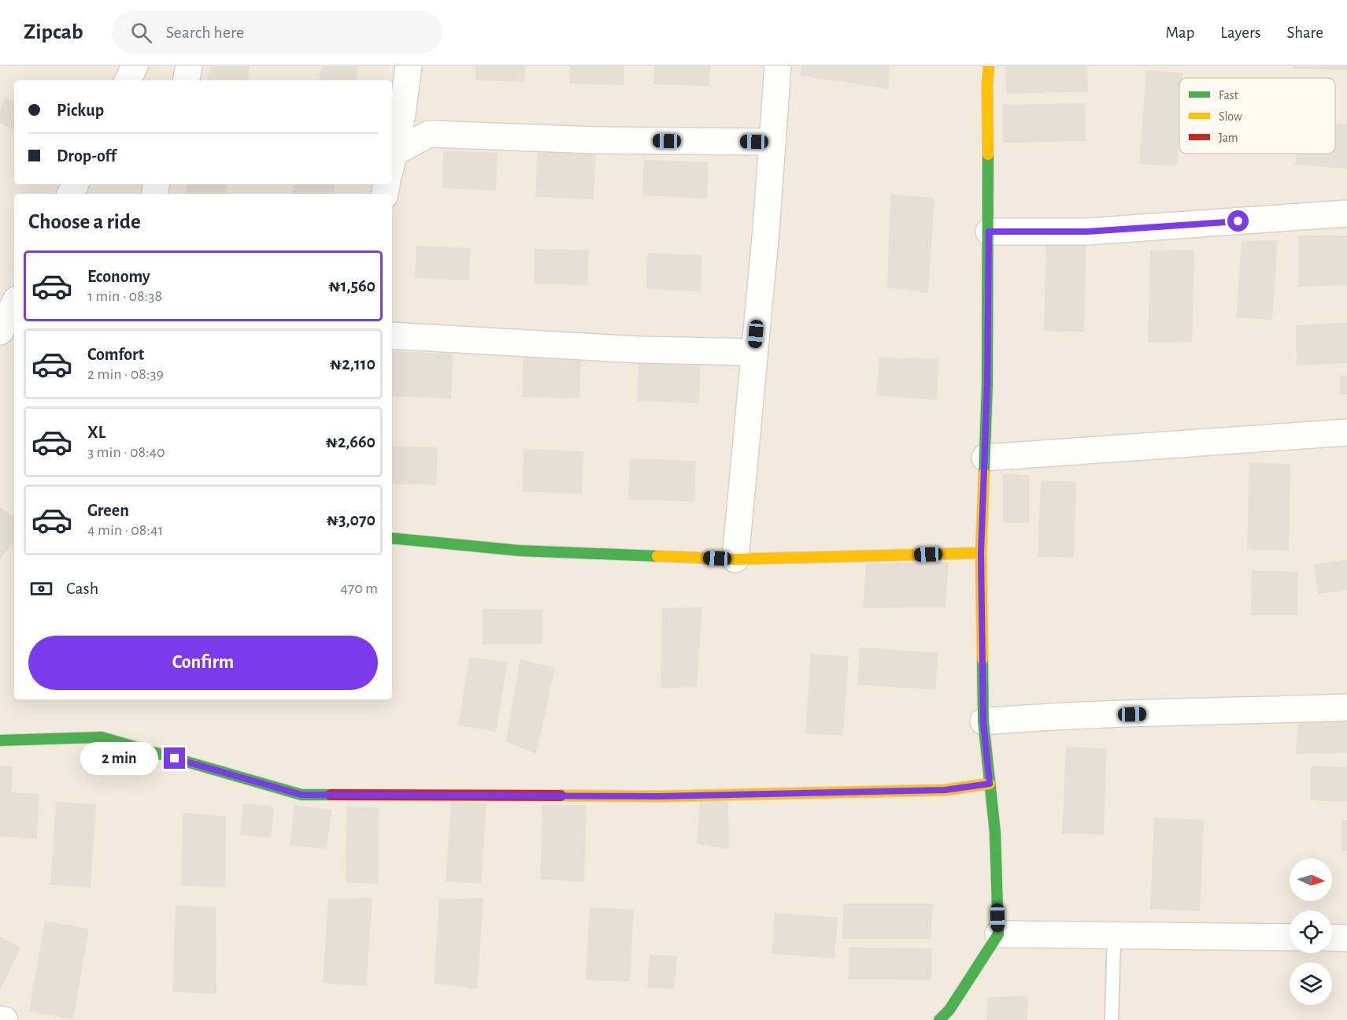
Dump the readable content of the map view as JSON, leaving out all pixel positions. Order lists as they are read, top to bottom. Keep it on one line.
{"legend":["Fast","Slow","Jam"],"north":"right","page":{"header":"Zipcab","search":"Search here","nav":["Map","Layers","Share"],"banner":["Pickup","Drop-off"],"heading":"Choose a ride","list":[{"name":"Economy","note":"1 min · 08:38","value":"₦1,560"},{"name":"Comfort","note":"2 min · 08:39","value":"₦2,110"},{"name":"XL","note":"3 min · 08:40","value":"₦2,660"},{"name":"Green","note":"4 min · 08:41","value":"₦3,070"}],"pay":["Cash","470 m"],"buttons":"Confirm","bubble":"2 min"}}
